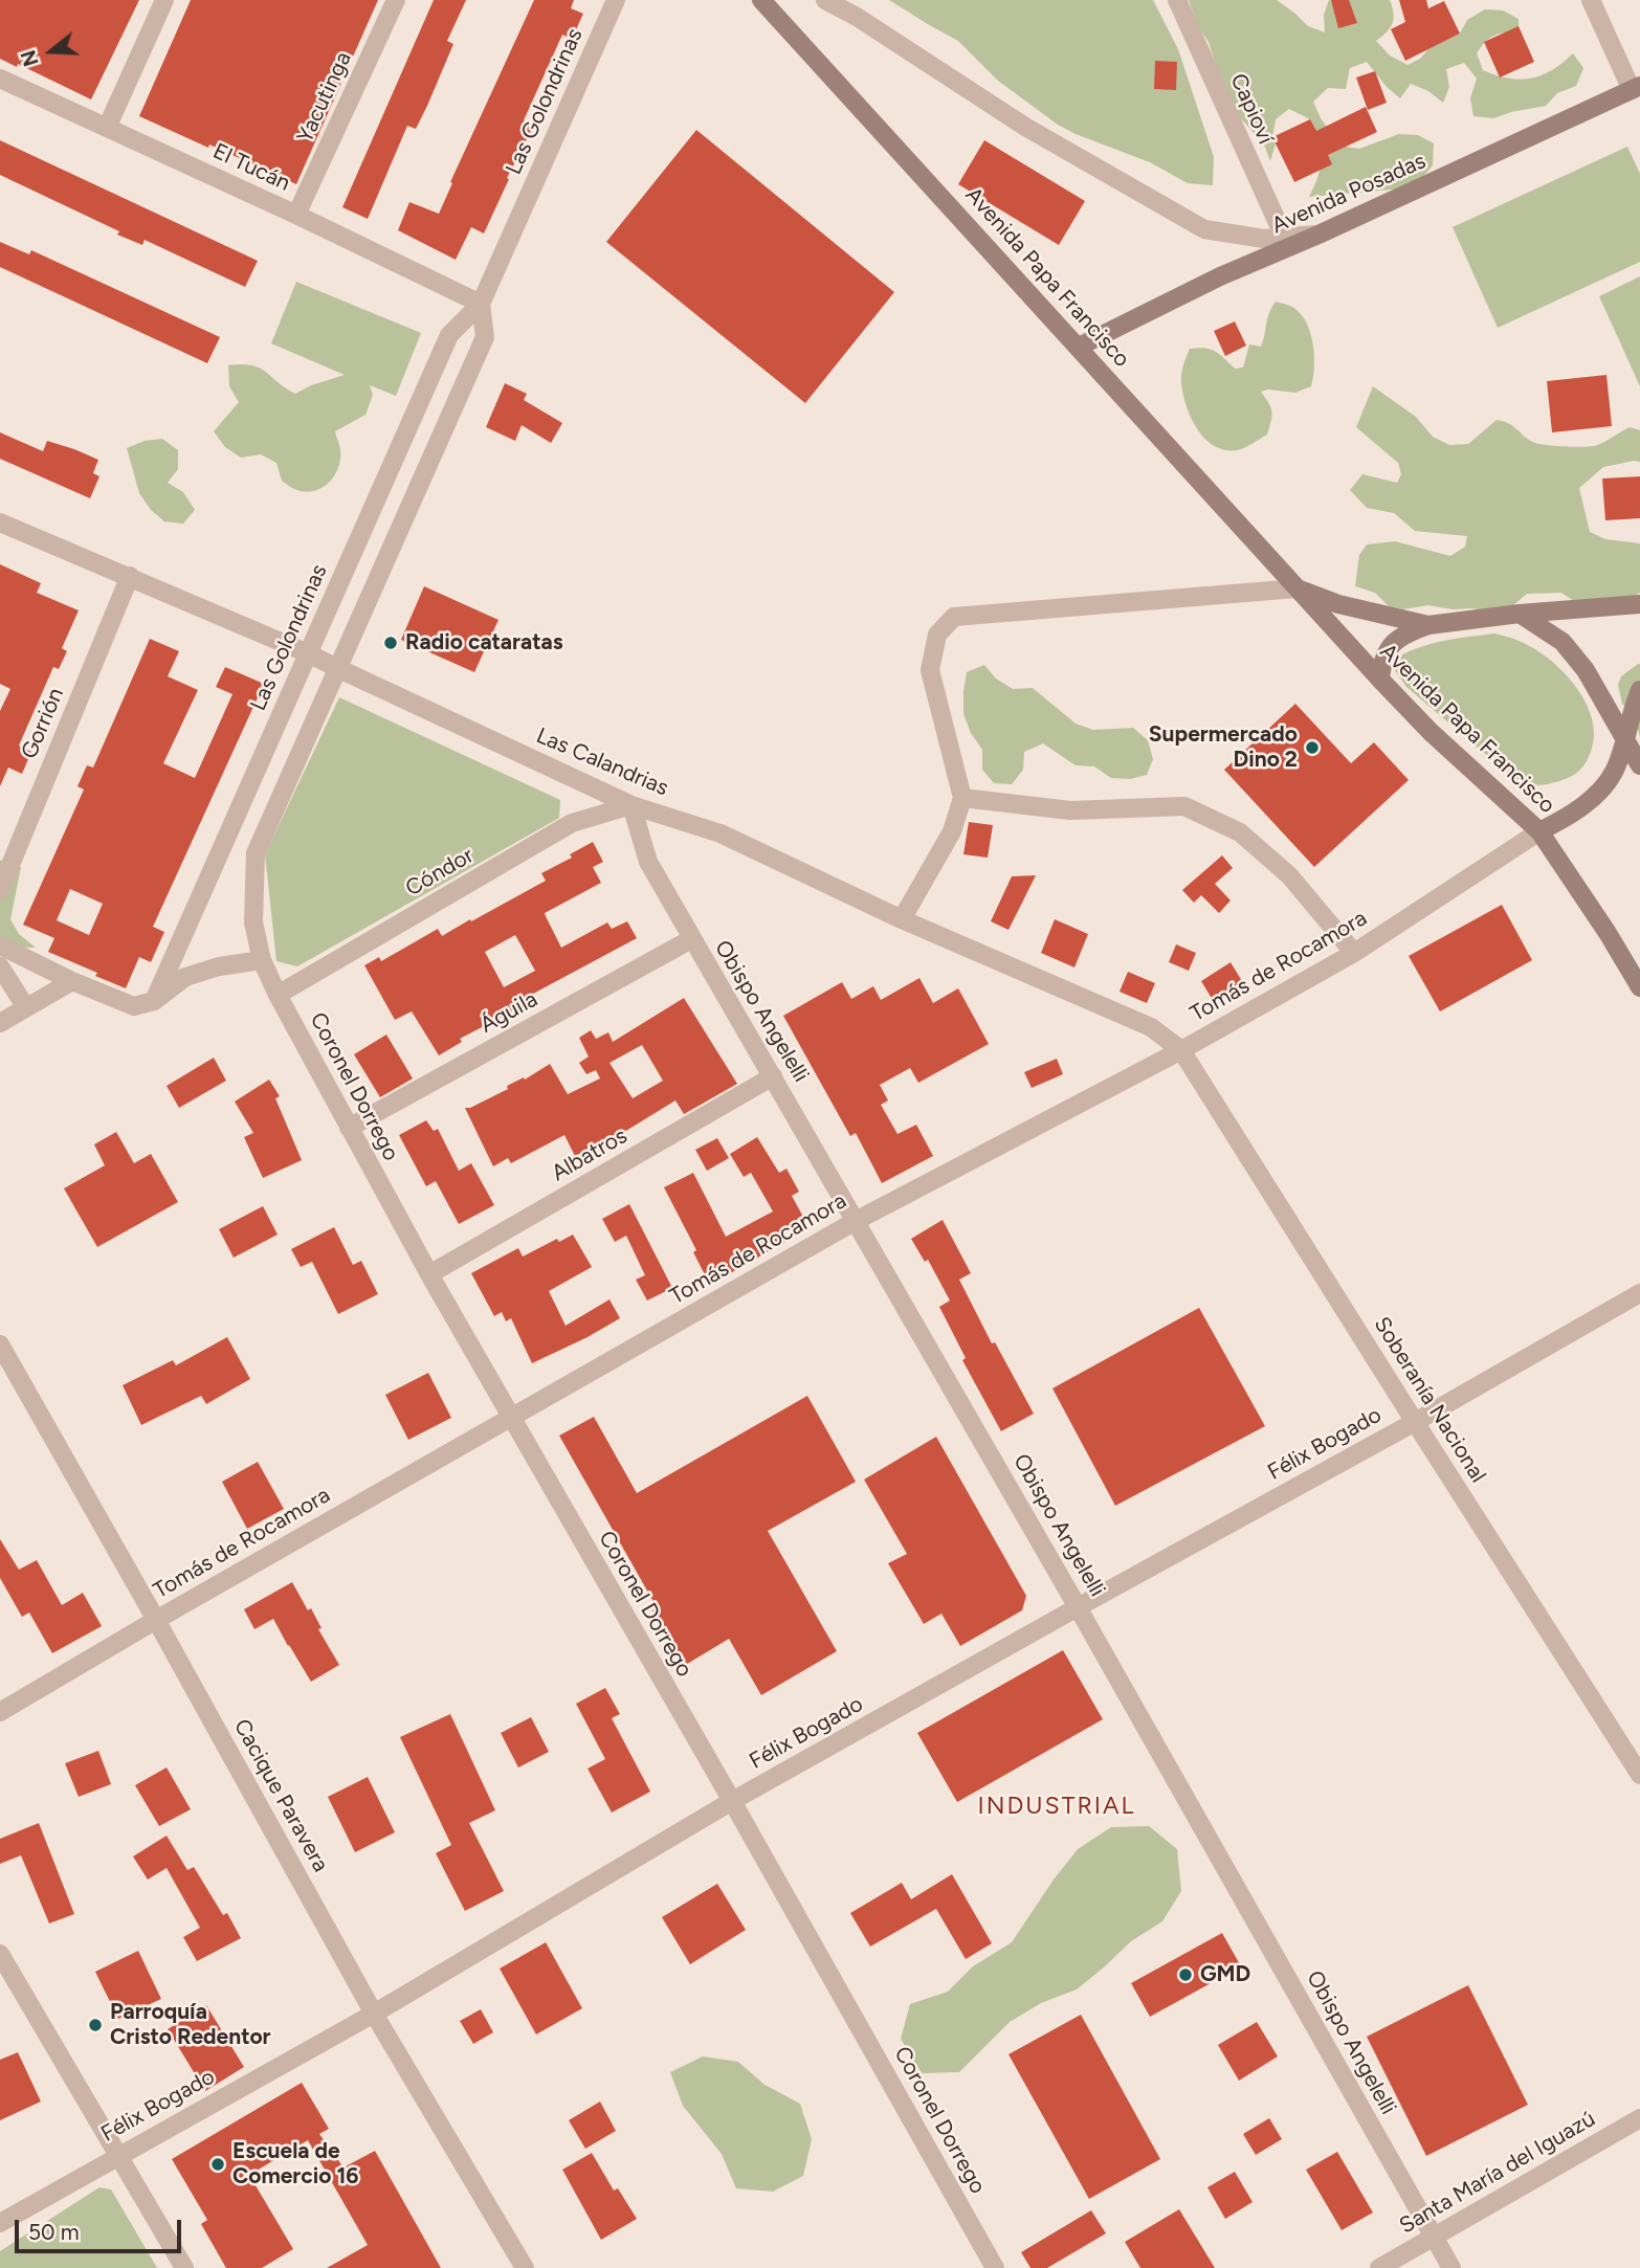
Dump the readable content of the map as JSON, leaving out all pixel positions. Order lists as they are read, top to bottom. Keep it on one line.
{"streets":{"main road":["Avenida Posadas","Avenida Papa Francisco"],"street":["Yacutinga","Las Golondrinas","Capioví","El Tucán","Gorrión","Las Calandrias","Cóndor","Tomás de Rocamora","Obispo Angelelli","Águila","Coronel Dorrego","Albatros","Soberanía Nacional","Félix Bogado","Cacique Paravera","Santa María del Iguazú"]},"crossings":[["Yacutinga","El Tucán"],["Las Golondrinas","El Tucán"],["Las Golondrinas","Las Calandrias"],["Las Golondrinas","Coronel Dorrego"],["Avenida Posadas","Avenida Papa Francisco"],["Avenida Papa Francisco","Tomás de Rocamora"],["Gorrión","Las Calandrias"],["Las Calandrias","Cóndor"],["Las Calandrias","Tomás de Rocamora"],["Las Calandrias","Obispo Angelelli"],["Las Calandrias","Soberanía Nacional"],["Cóndor","Obispo Angelelli"],["Cóndor","Coronel Dorrego"],["Tomás de Rocamora","Obispo Angelelli"],["Tomás de Rocamora","Coronel Dorrego"],["Tomás de Rocamora","Soberanía Nacional"],["Tomás de Rocamora","Cacique Paravera"],["Obispo Angelelli","Águila"],["Obispo Angelelli","Albatros"],["Obispo Angelelli","Félix Bogado"],["Obispo Angelelli","Santa María del Iguazú"],["Águila","Coronel Dorrego"],["Coronel Dorrego","Albatros"],["Coronel Dorrego","Félix Bogado"],["Soberanía Nacional","Félix Bogado"],["Félix Bogado","Cacique Paravera"]],"districts":["INDUSTRIAL"],"places":["Radio cataratas","Supermercado Dino 2","GMD","Parroquía Cristo Redentor","Escuela de Comercio 16"],"scale_bar":"50 m","north":"left"}
